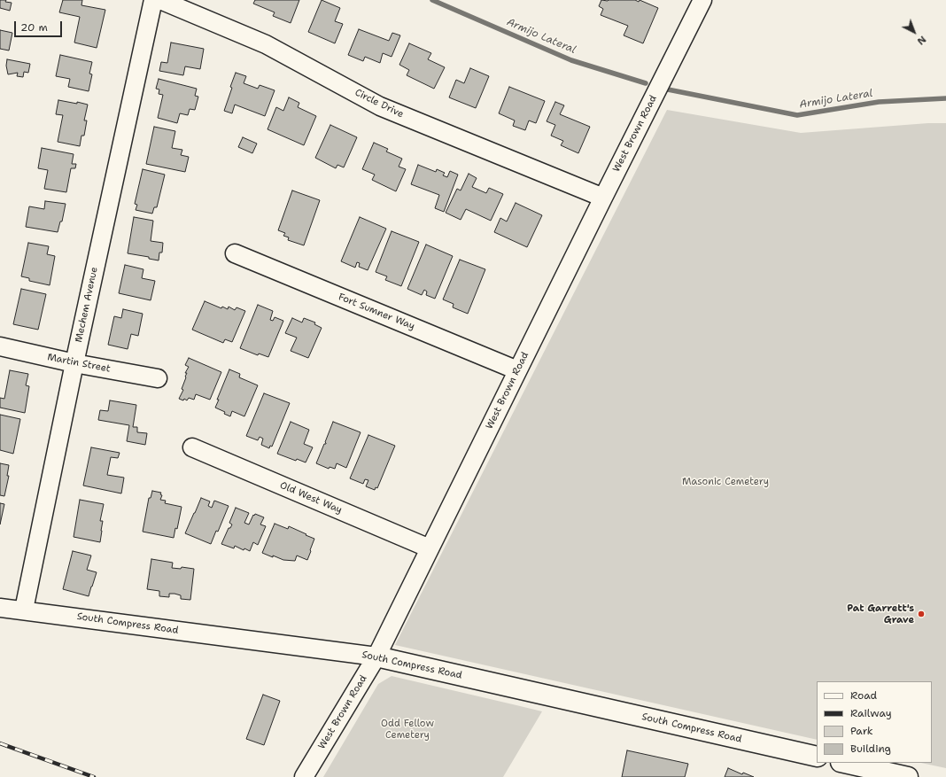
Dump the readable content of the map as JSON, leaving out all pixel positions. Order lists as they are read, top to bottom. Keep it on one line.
{"streets":{"street":["Circle Drive","West Brown Road","Mechem Avenue","Fort Sumner Way","Martin Street","Old West Way","South Compress Road"]},"crossings":[["Circle Drive","West Brown Road"],["West Brown Road","Fort Sumner Way"],["West Brown Road","Old West Way"],["West Brown Road","South Compress Road"],["Mechem Avenue","Martin Street"],["Mechem Avenue","South Compress Road"]],"water":["Armijo Lateral"],"parks":["Masonic Cemetery","Odd Fellow Cemetery"],"places":["Pat Garrett's Grave"],"legend":["Road","Railway","Park","Building"],"scale_bar":"20 m","north":"bottom right"}
